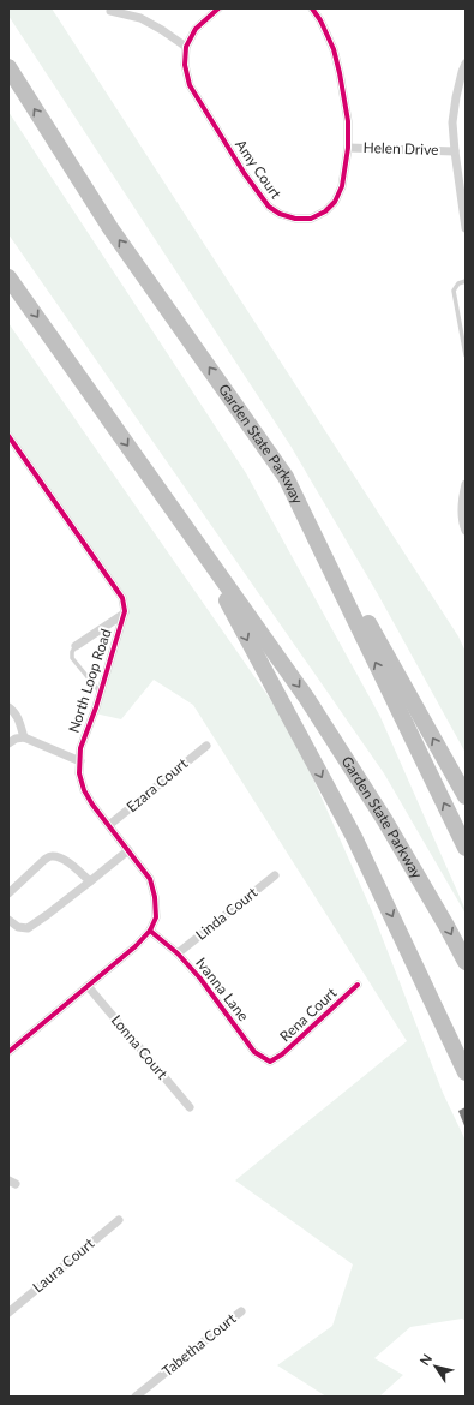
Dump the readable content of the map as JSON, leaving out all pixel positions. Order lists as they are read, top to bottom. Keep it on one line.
{"streets":{"highway":["Garden State Parkway"],"street":["Helen Drive","Amy Court","North Loop Road","Ezara Court","Linda Court","Ivanna Lane","Rena Court","Lonna Court","Laura Court","Tabetha Court"]},"crossings":[["Helen Drive","Amy Court"],["North Loop Road","Ezara Court"],["North Loop Road","Ivanna Lane"],["Linda Court","Ivanna Lane"],["Ivanna Lane","Rena Court"]],"north":"top left"}
